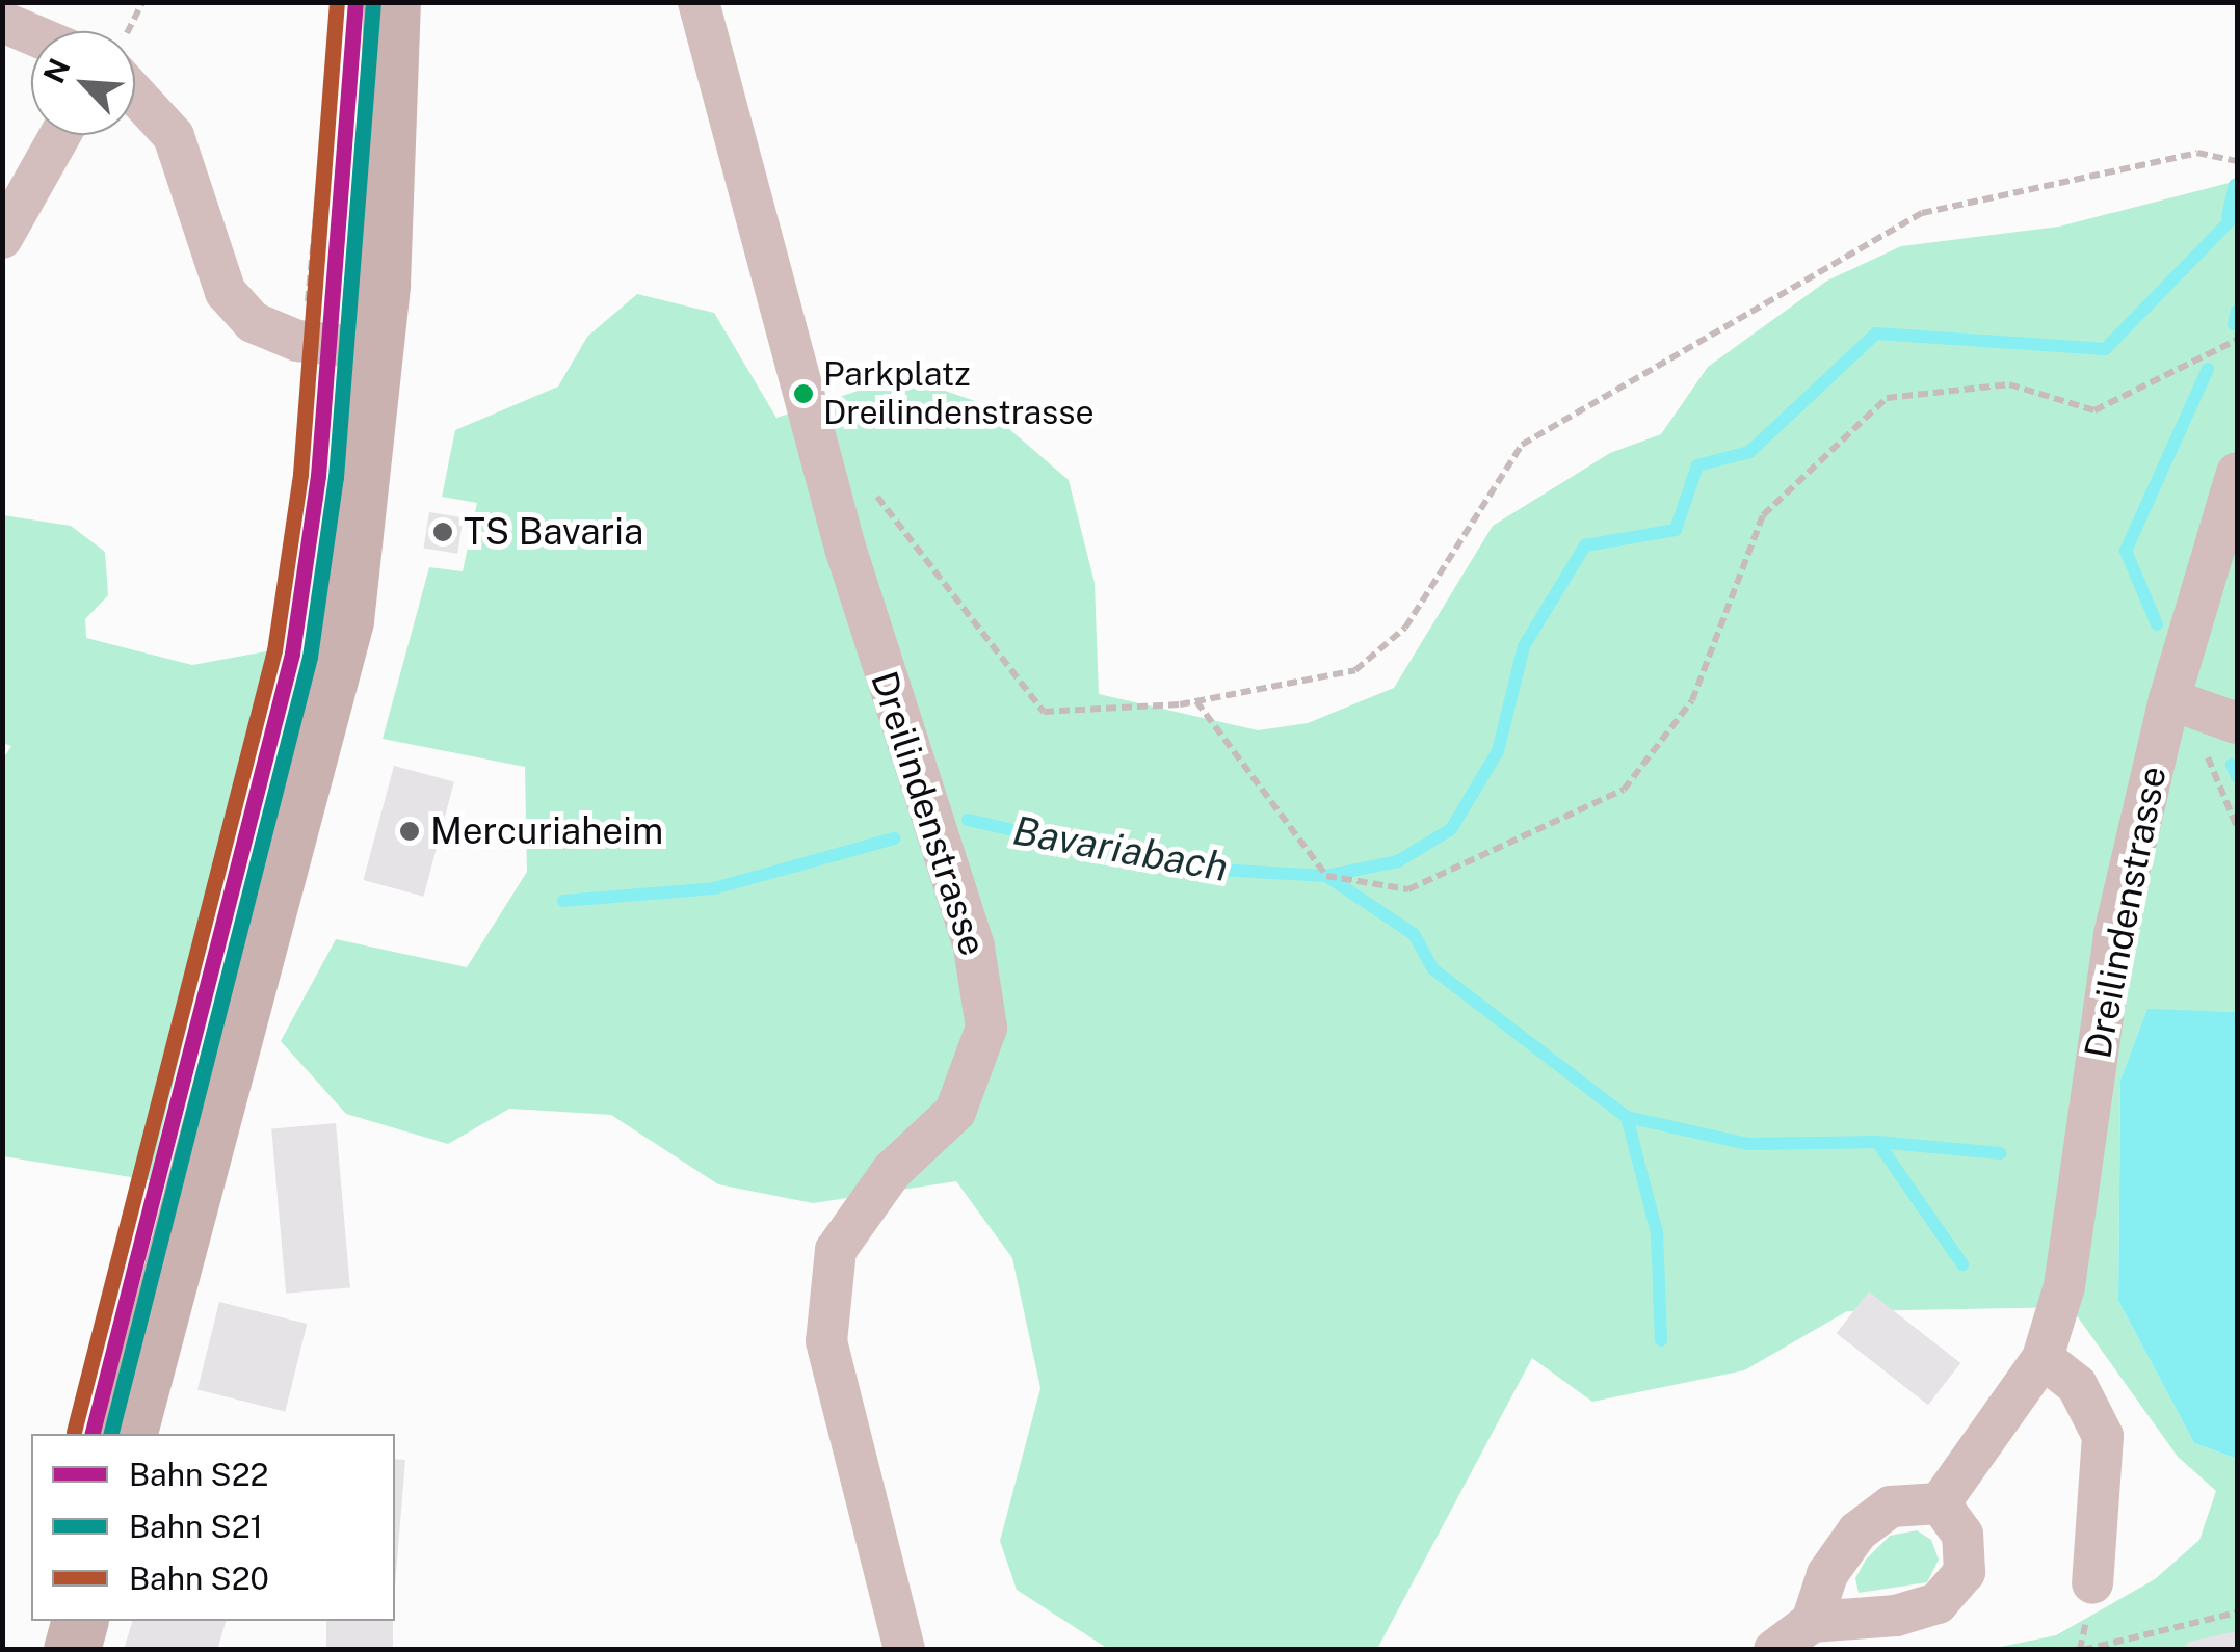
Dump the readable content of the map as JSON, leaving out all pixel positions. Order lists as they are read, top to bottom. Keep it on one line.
{"streets":{"street":["Dreilindenstrasse"]},"water":["Bavariabach"],"places":["Parkplatz Dreilindenstrasse","TS Bavaria","Mercuriaheim"],"lines":["rail line S22","rail line S20","rail line S21"],"legend":["Bahn S22","Bahn S21","Bahn S20"],"north":"top left"}
